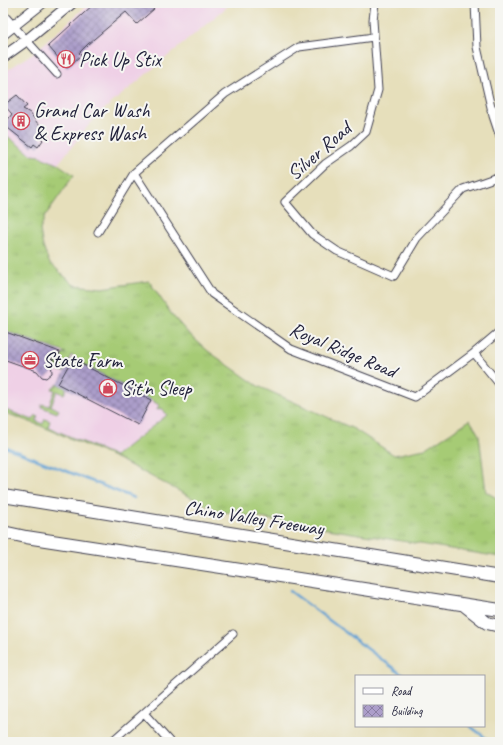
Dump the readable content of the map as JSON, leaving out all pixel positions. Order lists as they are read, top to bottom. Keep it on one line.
{"streets":{"highway":["Chino Valley Freeway"],"street":["Silver Road","Royal Ridge Road"]},"places":{"restaurant":["Pick Up Stix"],"building":["Grand Car Wash & Express Wash"],"office":["State Farm"],"shop":["Sit'n Sleep"]},"legend":["Road","Building"]}
